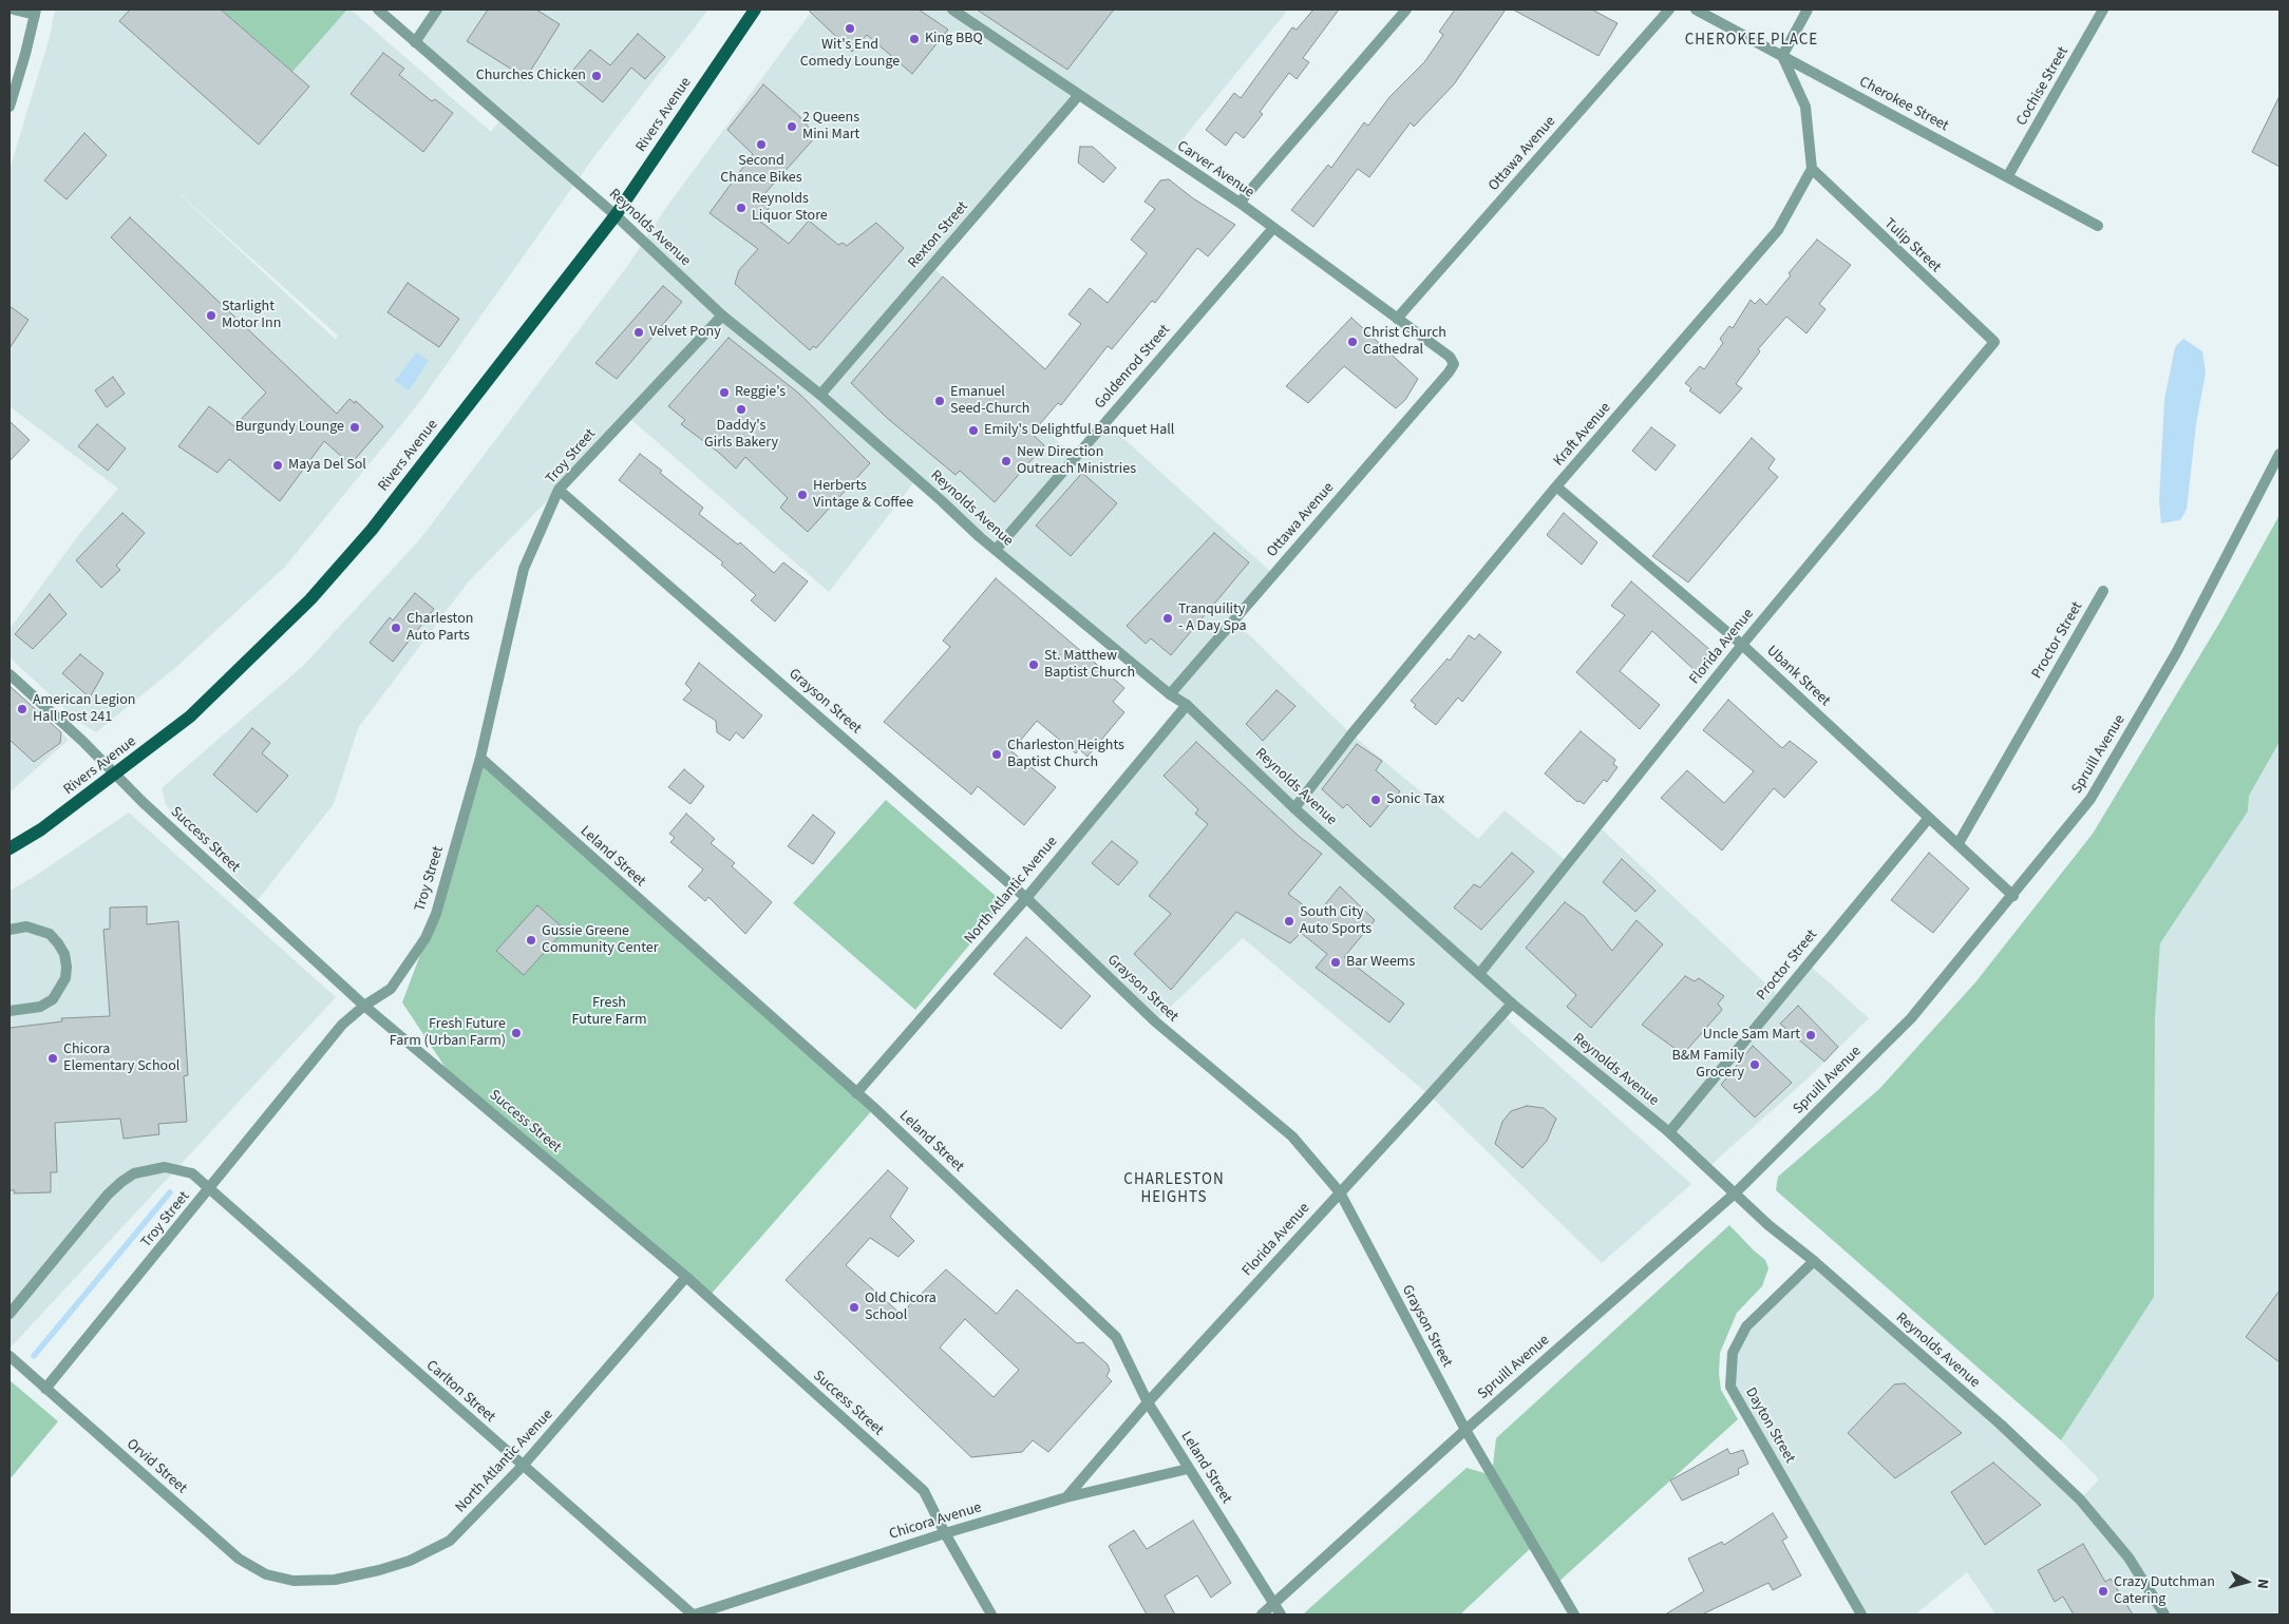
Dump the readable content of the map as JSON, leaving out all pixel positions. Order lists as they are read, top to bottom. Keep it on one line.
{"streets":{"main road":["Rivers Avenue"],"street":["Cochise Street","Cherokee Street","Ottawa Avenue","Carver Avenue","Reynolds Avenue","Rexton Street","Tulip Street","Goldenrod Street","Kraft Avenue","Troy Street","Proctor Street","Florida Avenue","Ubank Street","Grayson Street","Spruill Avenue","Success Street","Leland Street","North Atlantic Avenue","Carlton Street","Dayton Street","Orvid Street","Chicora Avenue"]},"crossings":[["Cochise Street","Cherokee Street"],["Rivers Avenue","Reynolds Avenue"],["Rivers Avenue","Success Street"],["Ottawa Avenue","Carver Avenue"],["Ottawa Avenue","Reynolds Avenue"],["Carver Avenue","Rexton Street"],["Carver Avenue","Goldenrod Street"],["Reynolds Avenue","Rexton Street"],["Reynolds Avenue","Goldenrod Street"],["Reynolds Avenue","Kraft Avenue"],["Reynolds Avenue","Troy Street"],["Reynolds Avenue","Proctor Street"],["Reynolds Avenue","Florida Avenue"],["Reynolds Avenue","Spruill Avenue"],["Reynolds Avenue","North Atlantic Avenue"],["Reynolds Avenue","Dayton Street"],["Tulip Street","Kraft Avenue"],["Tulip Street","Florida Avenue"],["Kraft Avenue","Ubank Street"],["Troy Street","Grayson Street"],["Troy Street","Success Street"],["Troy Street","Leland Street"],["Troy Street","Carlton Street"],["Troy Street","Orvid Street"],["Proctor Street","Ubank Street"],["Florida Avenue","Ubank Street"],["Florida Avenue","Grayson Street"],["Florida Avenue","Leland Street"],["Florida Avenue","Chicora Avenue"],["Ubank Street","Spruill Avenue"],["Grayson Street","Spruill Avenue"],["Grayson Street","North Atlantic Avenue"],["Spruill Avenue","Leland Street"],["Success Street","North Atlantic Avenue"],["Success Street","Chicora Avenue"],["Leland Street","North Atlantic Avenue"],["Leland Street","Chicora Avenue"],["North Atlantic Avenue","Carlton Street"],["North Atlantic Avenue","Orvid Street"],["Carlton Street","Chicora Avenue"]],"districts":["CHEROKEE PLACE","CHARLESTON HEIGHTS"],"parks":["Fresh Future Farm"],"places":["Wit's End Comedy Lounge","King BBQ","Churches Chicken","2 Queens Mini Mart","Second Chance Bikes","Reynolds Liquor Store","Starlight Motor Inn","Velvet Pony","Christ Church Cathedral","Reggie's","Emanuel Seed-Church","Daddy's Girls Bakery","Burgundy Lounge","Emily's Delightful Banquet Hall","New Direction Outreach Ministries","Maya Del Sol","Herberts Vintage & Coffee","Tranquility - A Day Spa","Charleston Auto Parts","St. Matthew Baptist Church","American Legion Hall Post 241","Charleston Heights Baptist Church","Sonic Tax","South City Auto Sports","Gussie Greene Community Center","Bar Weems","Fresh Future Farm (Urban Farm)","Uncle Sam Mart","Chicora Elementary School","B&M Family Grocery","Old Chicora School","Crazy Dutchman Catering"],"north":"right"}
